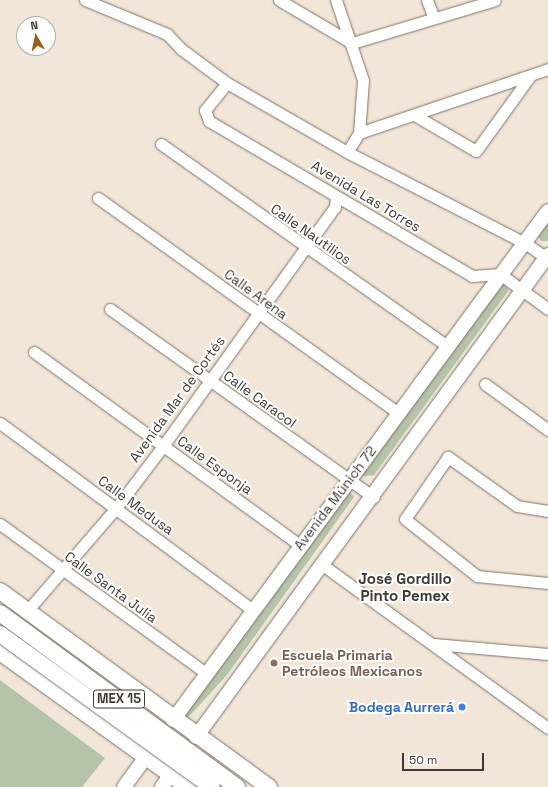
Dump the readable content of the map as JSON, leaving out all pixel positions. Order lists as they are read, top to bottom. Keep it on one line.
{"streets":{"highway":["Avenida Múnich 72","MEX 15"],"street":["Avenida Las Torres","Calle Nautilios","Calle Arena","Avenida Mar de Cortés","Calle Caracol","Calle Esponja","Calle Medusa","Calle Santa Julia"]},"crossings":[["Avenida Las Torres","Avenida Mar de Cortés"],["Avenida Las Torres","Avenida Múnich 72"],["Calle Nautilios","Avenida Mar de Cortés"],["Calle Nautilios","Avenida Múnich 72"],["Calle Arena","Avenida Mar de Cortés"],["Calle Arena","Avenida Múnich 72"],["Avenida Mar de Cortés","Calle Caracol"],["Avenida Mar de Cortés","Calle Esponja"],["Avenida Mar de Cortés","Calle Medusa"],["Avenida Mar de Cortés","Calle Santa Julia"],["Calle Caracol","Avenida Múnich 72"],["Calle Esponja","Avenida Múnich 72"],["Avenida Múnich 72","Calle Medusa"],["Avenida Múnich 72","Calle Santa Julia"]],"districts":["José Gordillo Pinto Pemex"],"places":["Escuela Primaria Petróleos Mexicanos","Bodega Aurrerá"],"scale_bar":"50 m","north":"top"}
